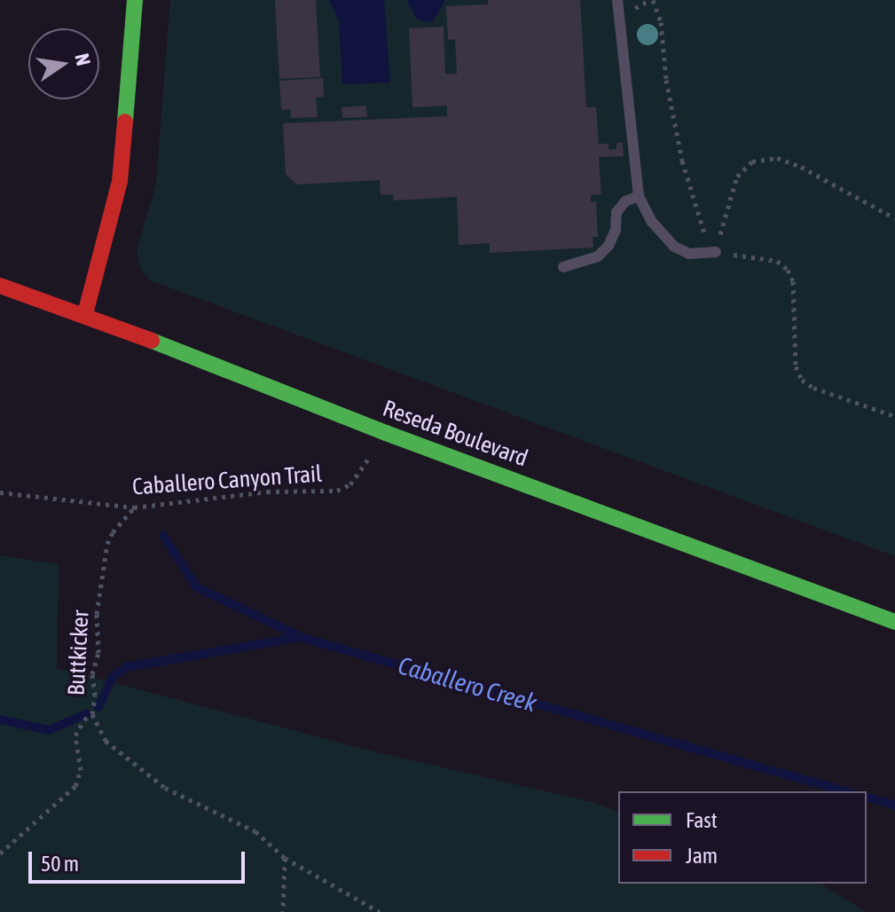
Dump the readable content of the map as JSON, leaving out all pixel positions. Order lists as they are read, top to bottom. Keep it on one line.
{"streets":{"main road":["Reseda Boulevard"],"path":["Caballero Canyon Trail","Buttkicker"]},"crossings":[["Reseda Boulevard","Caballero Canyon Trail"],["Caballero Canyon Trail","Buttkicker"]],"water":["Caballero Creek"],"legend":["Fast","Jam"],"scale_bar":"50 m","north":"right"}
